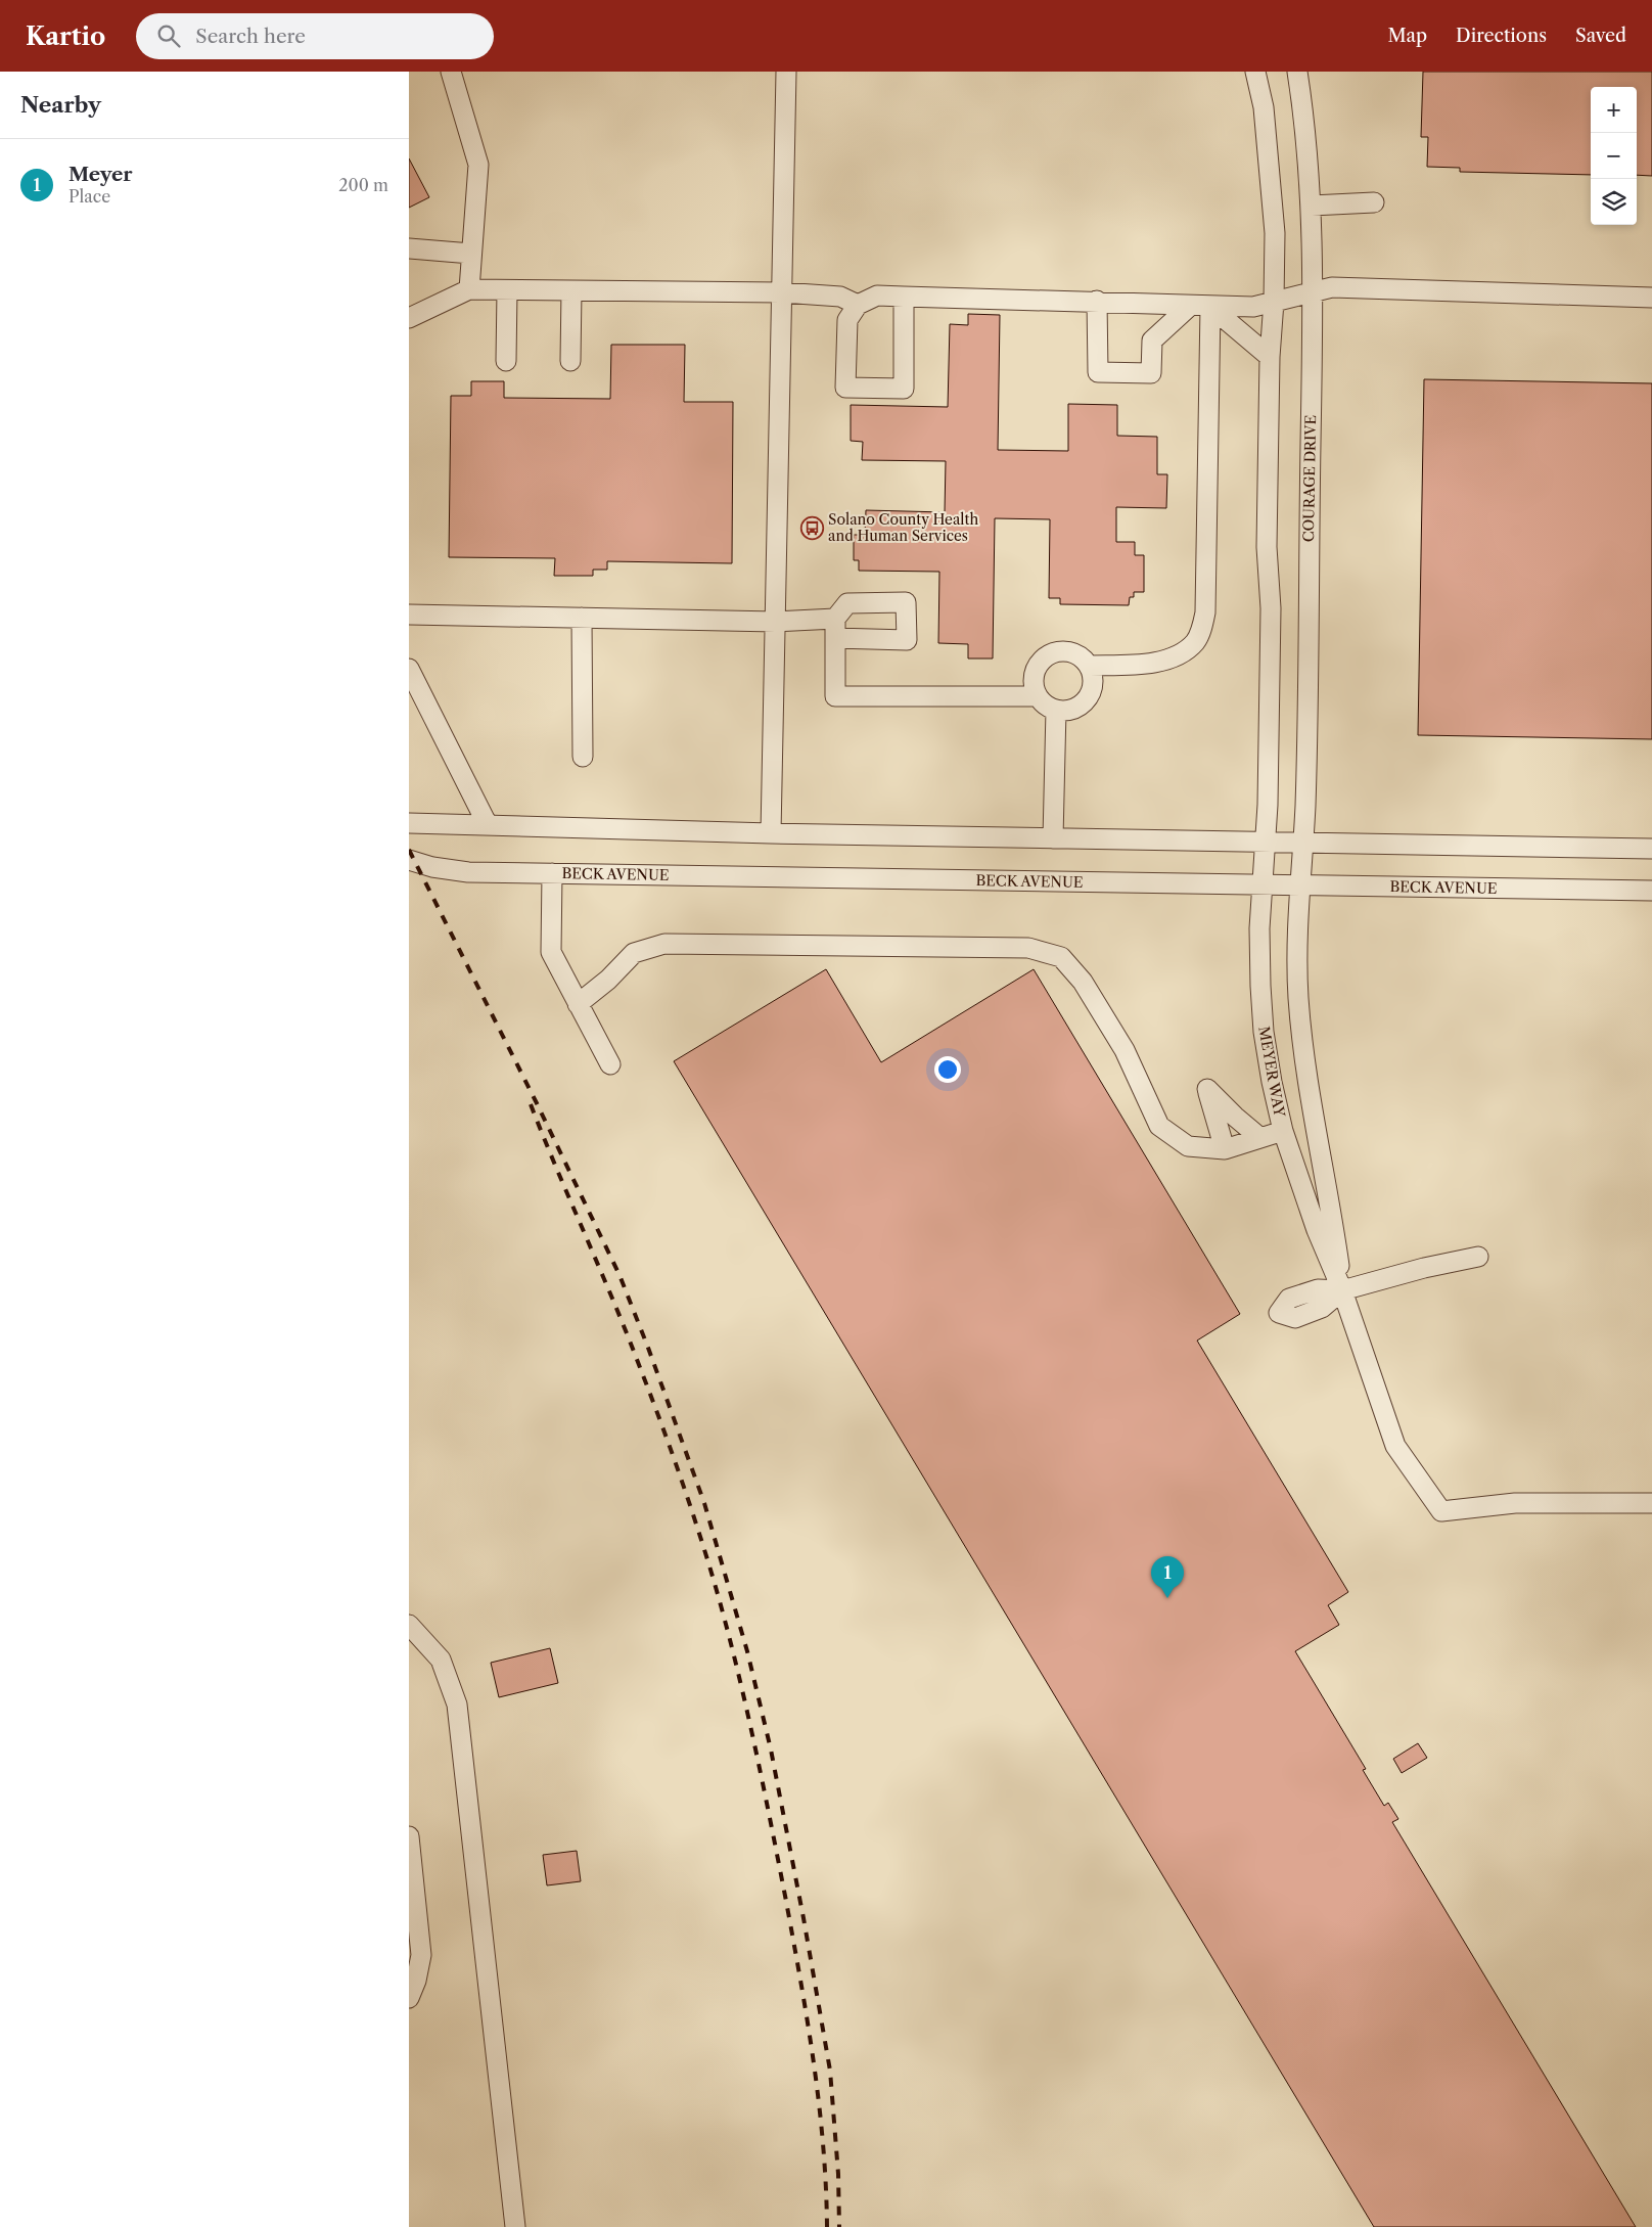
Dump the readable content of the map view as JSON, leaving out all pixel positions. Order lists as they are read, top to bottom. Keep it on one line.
{"streets":{"street":["COURAGE DRIVE","BECK AVENUE","MEYER WAY"]},"crossings":[["COURAGE DRIVE","BECK AVENUE"],["COURAGE DRIVE","MEYER WAY"],["BECK AVENUE","MEYER WAY"]],"places":{"bus stop":["Solano County Health and Human Services"]},"page":{"header":"Kartio","search":"Search here","nav":["Map","Directions","Saved"],"heading":"Nearby","map_buttons":["+","−"],"list":[{"mark":"1","name":"Meyer","note":"Place","value":"200 m"}],"pins":"1"}}
